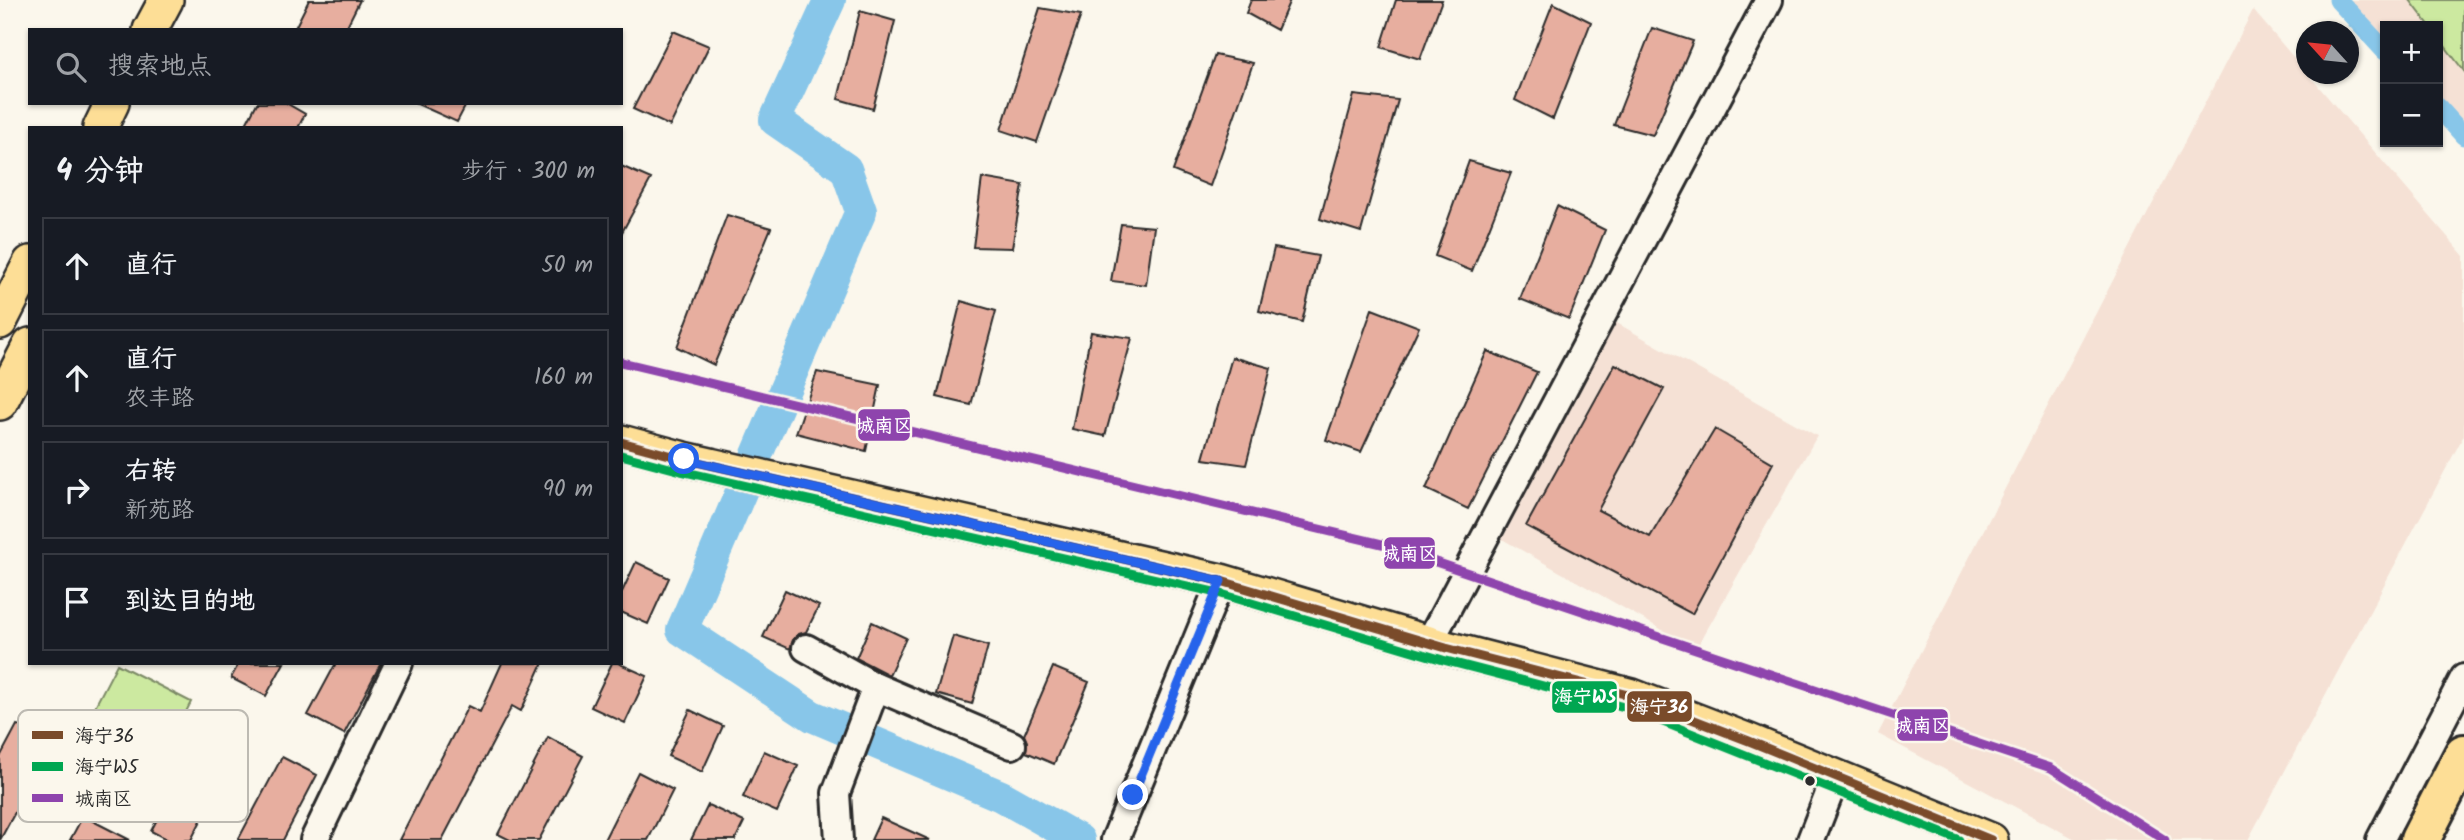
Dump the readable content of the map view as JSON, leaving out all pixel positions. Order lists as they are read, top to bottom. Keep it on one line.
{"lines":["transit line 城南区","transit line 海宁36","transit line 海宁W5"],"legend":["海宁36","海宁W5","城南区"],"north":"top left","page":{"map_buttons":["+","−"],"search":"搜索地点","heading":["4 分钟","步行 · 300 m"],"list":[["直行","50 m"],["直行","农丰路","160 m"],["右转","新苑路","90 m"],"到达目的地"]}}
